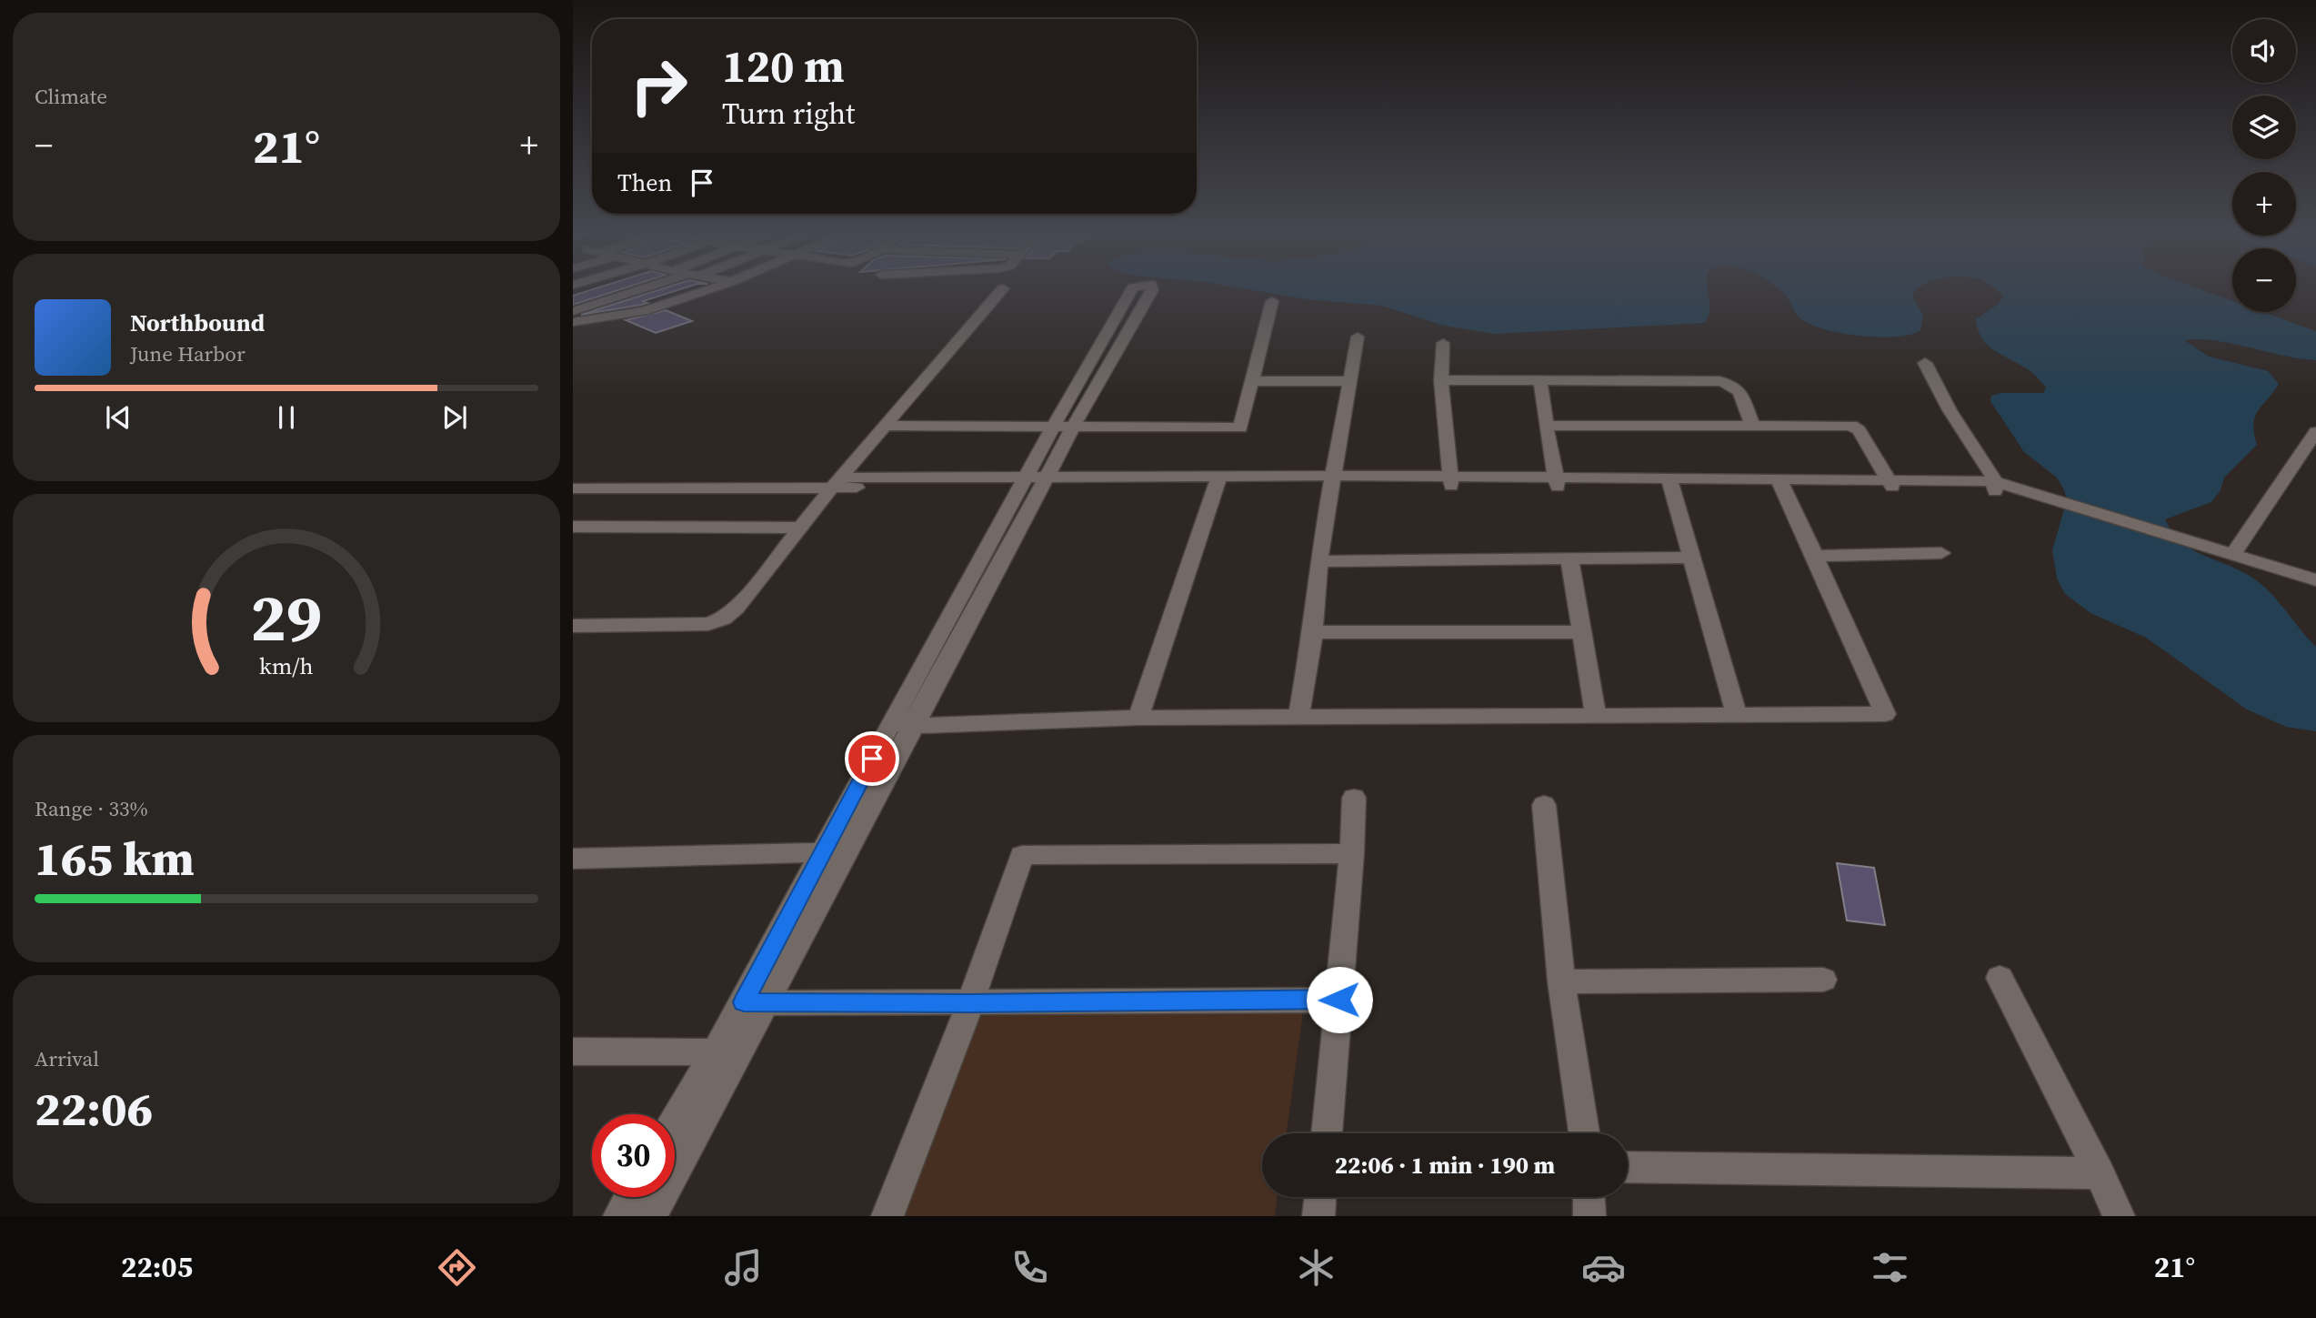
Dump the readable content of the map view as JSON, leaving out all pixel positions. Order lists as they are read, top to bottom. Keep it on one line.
{"page":{"tile":["Climate",["Range · 33%","165 km"],["Arrival","22:06"]],"map_buttons":["+","−"],"turn":["120 m","Turn right"],"heat":["−","21°","+"],"then":"Then","song":["Northbound","June Harbor"],"limit":"30","trip":"22:06 · 1 min · 190 m","tabs":["22:05","21°"],"gauge":["29","km/h"]}}
